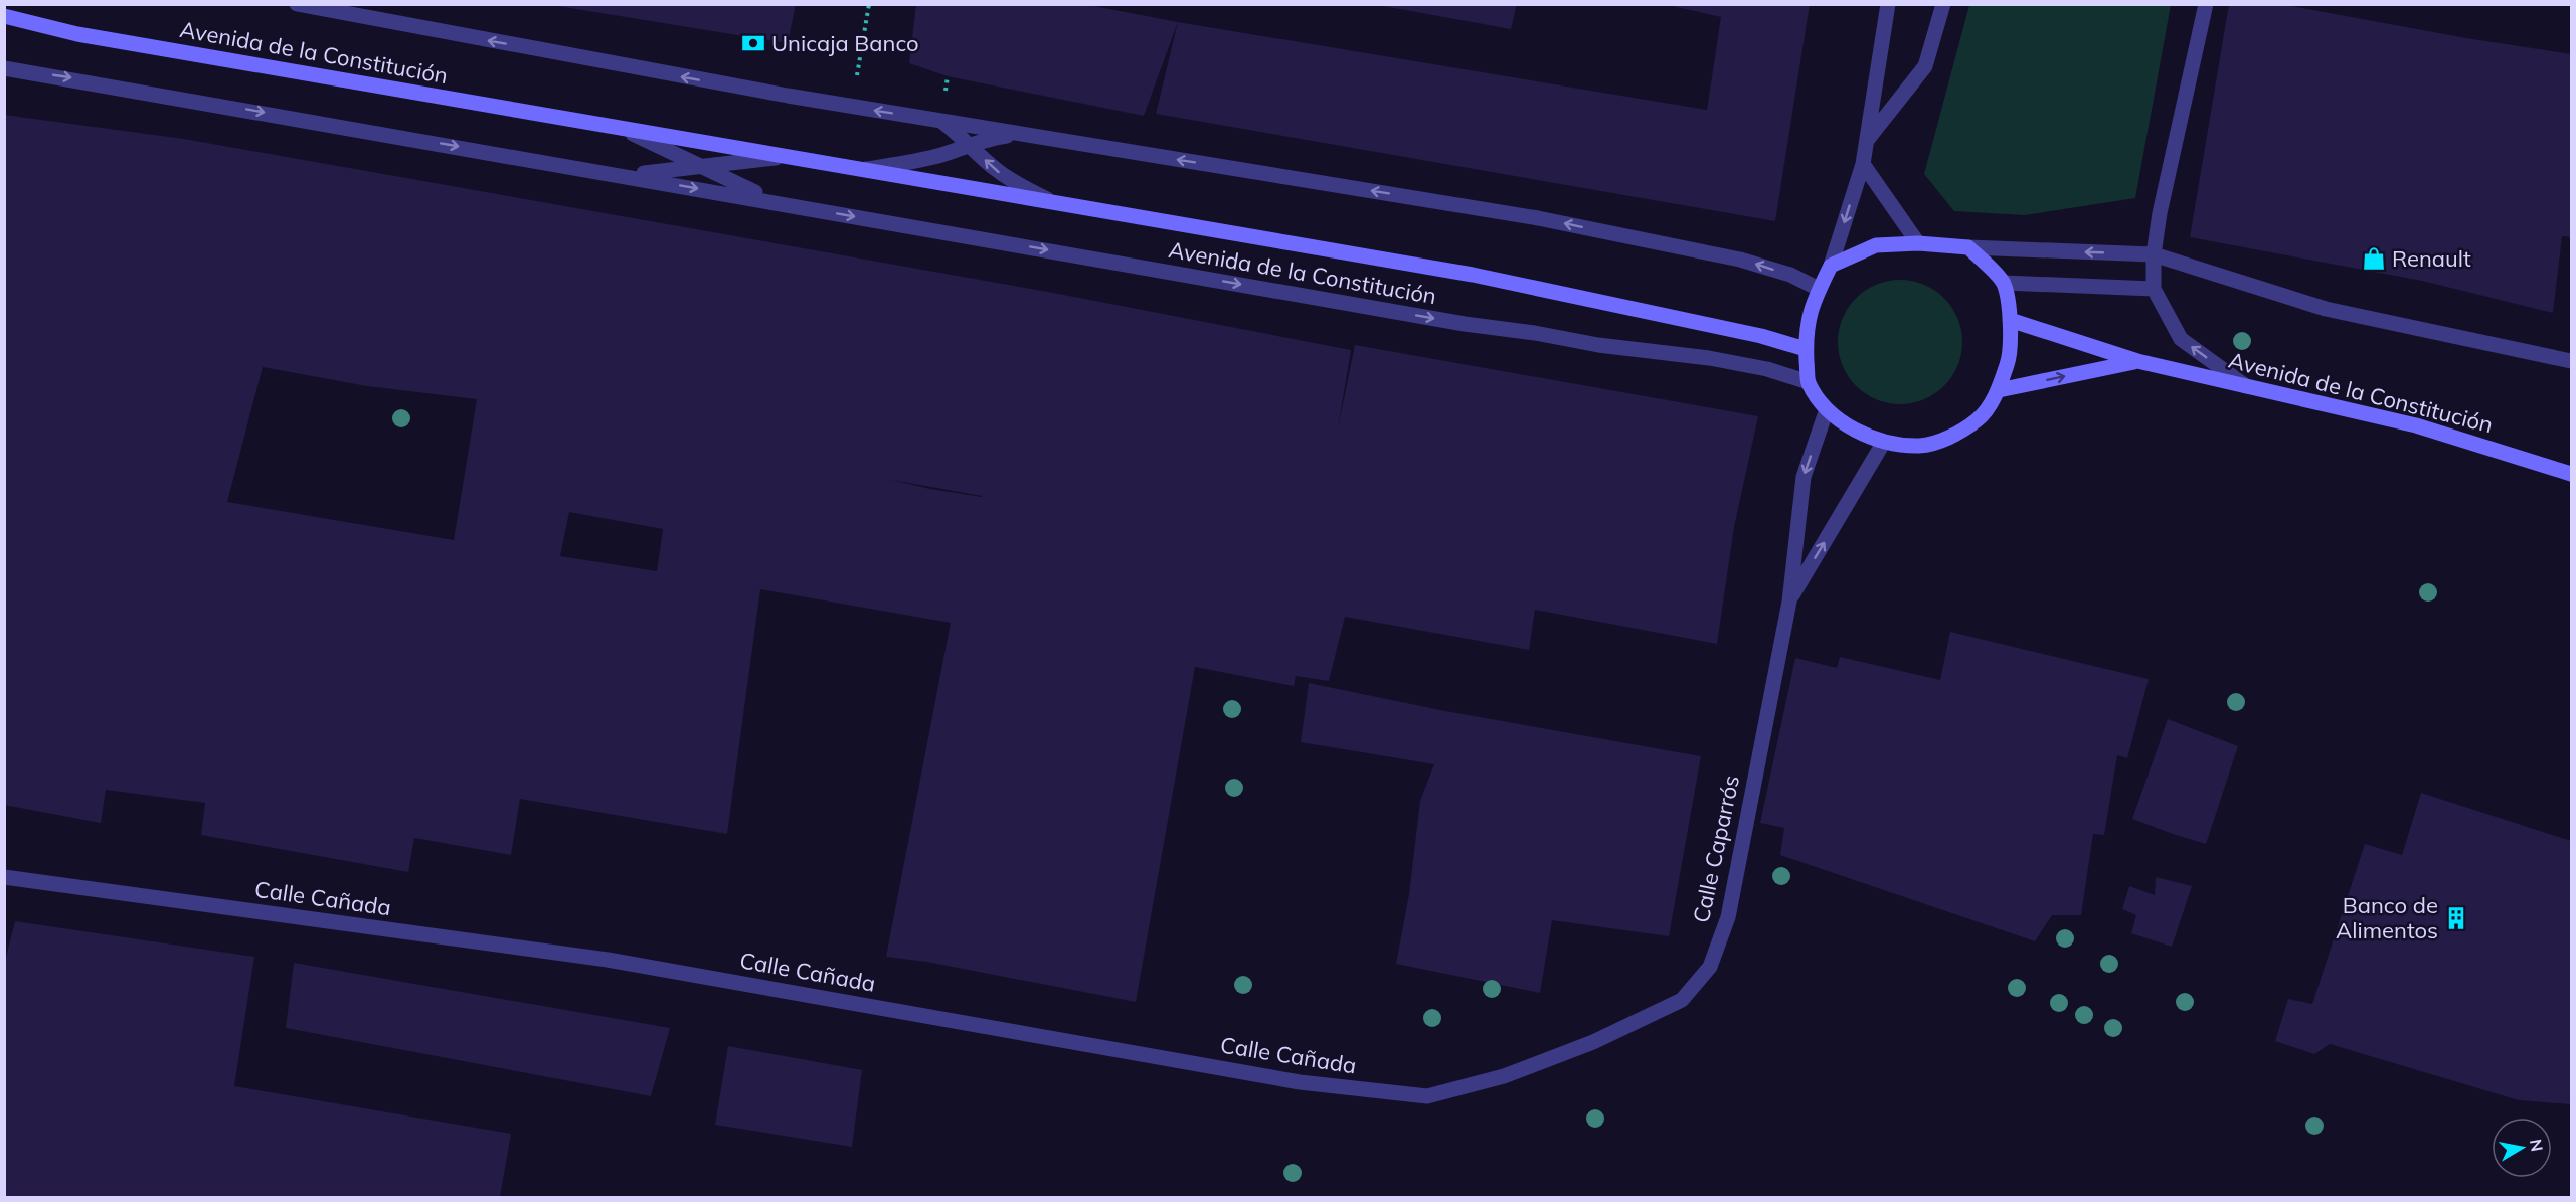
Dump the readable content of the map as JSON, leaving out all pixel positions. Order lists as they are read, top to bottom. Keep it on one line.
{"streets":{"main road":["Avenida de la Constitución"],"street":["Calle Caparrós","Calle Cañada"]},"crossings":[["Avenida de la Constitución","Calle Caparrós"],["Calle Caparrós","Calle Cañada"]],"places":{"bank":["Unicaja Banco"],"shop":["Renault"],"building":["Banco de Alimentos"]},"north":"right"}
